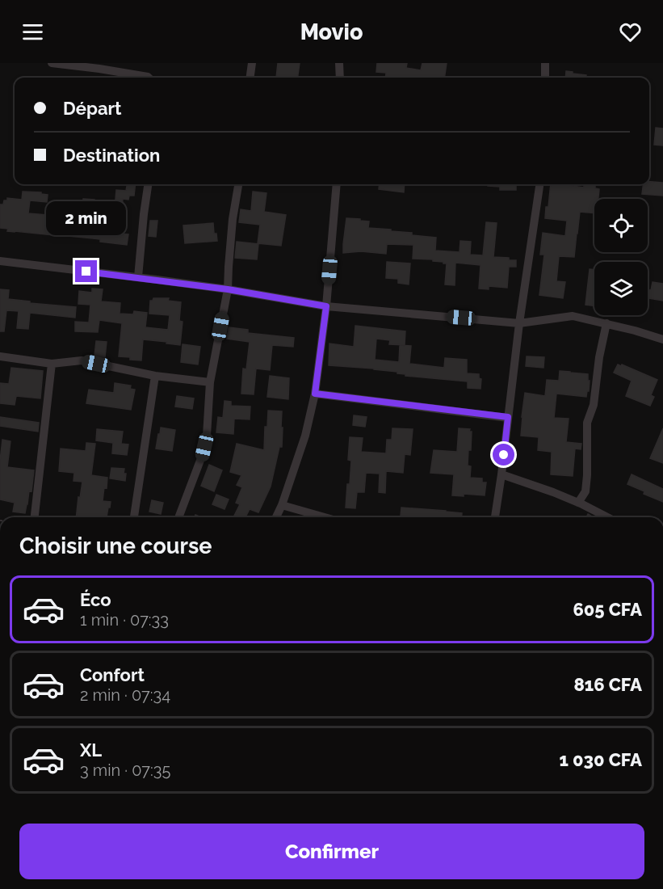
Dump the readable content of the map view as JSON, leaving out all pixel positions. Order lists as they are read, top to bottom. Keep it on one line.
{"page":{"header":"Movio","banner":["Départ","Destination"],"bubble":"2 min","heading":"Choisir une course","list":[{"name":"Éco","note":"1 min · 07:33","value":"605 CFA"},{"name":"Confort","note":"2 min · 07:34","value":"816 CFA"},{"name":"XL","note":"3 min · 07:35","value":"1 030 CFA"}],"buttons":"Confirmer"}}
